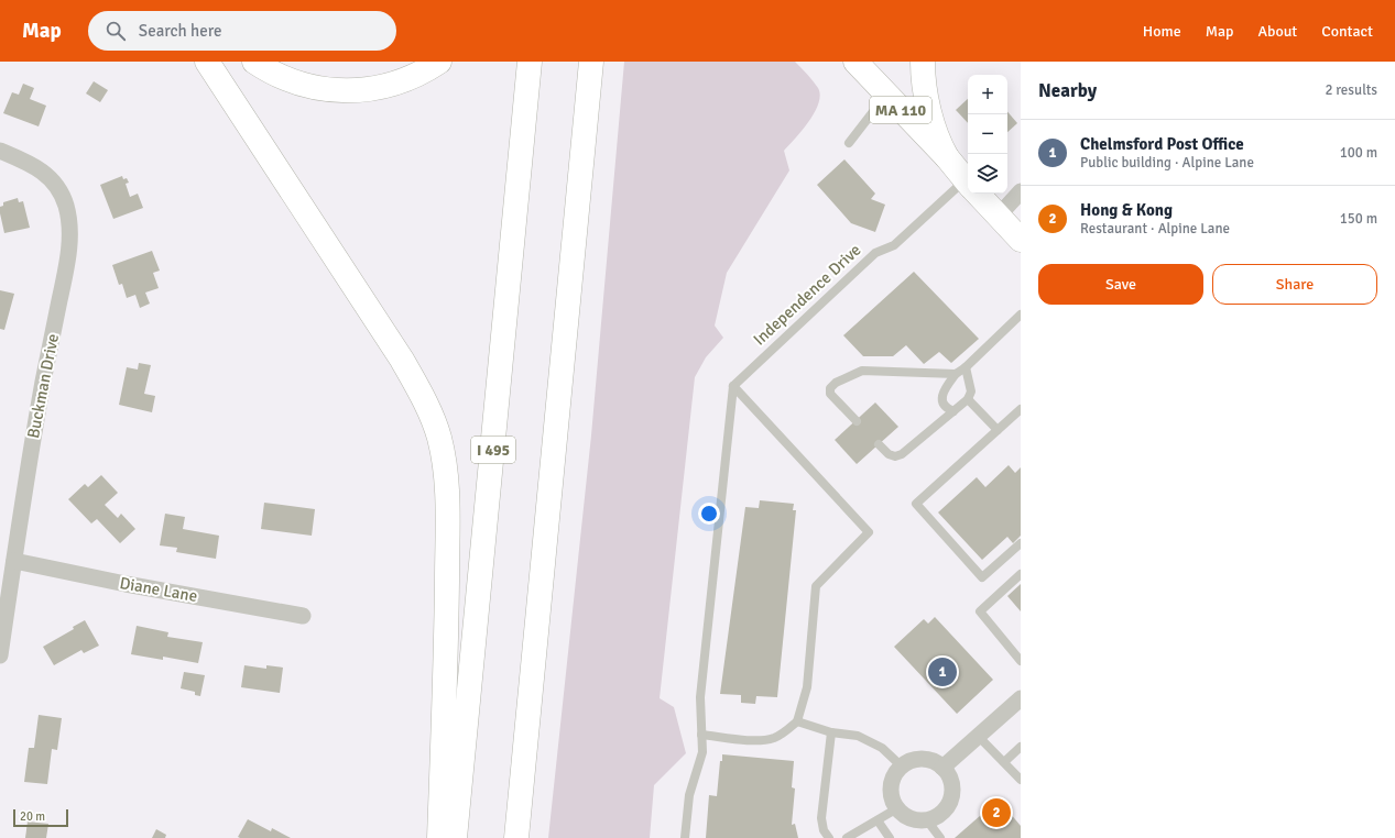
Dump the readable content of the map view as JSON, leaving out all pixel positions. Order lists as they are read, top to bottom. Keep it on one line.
{"streets":{"main road":["MA 110","I 495"],"street":["Buckman Drive","Diane Lane"],"lane":["Independence Drive"]},"crossings":[["Buckman Drive","Diane Lane"]],"scale_bar":"20 m","page":{"header":"Map","search":"Search here","nav":["Home","Map","About","Contact"],"heading":["Nearby","2 results"],"map_buttons":["+","−"],"list":[{"mark":"1","name":"Chelmsford Post Office","note":"Public building · Alpine Lane","value":"100 m"},{"mark":"2","name":"Hong & Kong","note":"Restaurant · Alpine Lane","value":"150 m"}],"buttons":["Save","Share"],"pins":["1","2"],"scale":"20 m"}}
